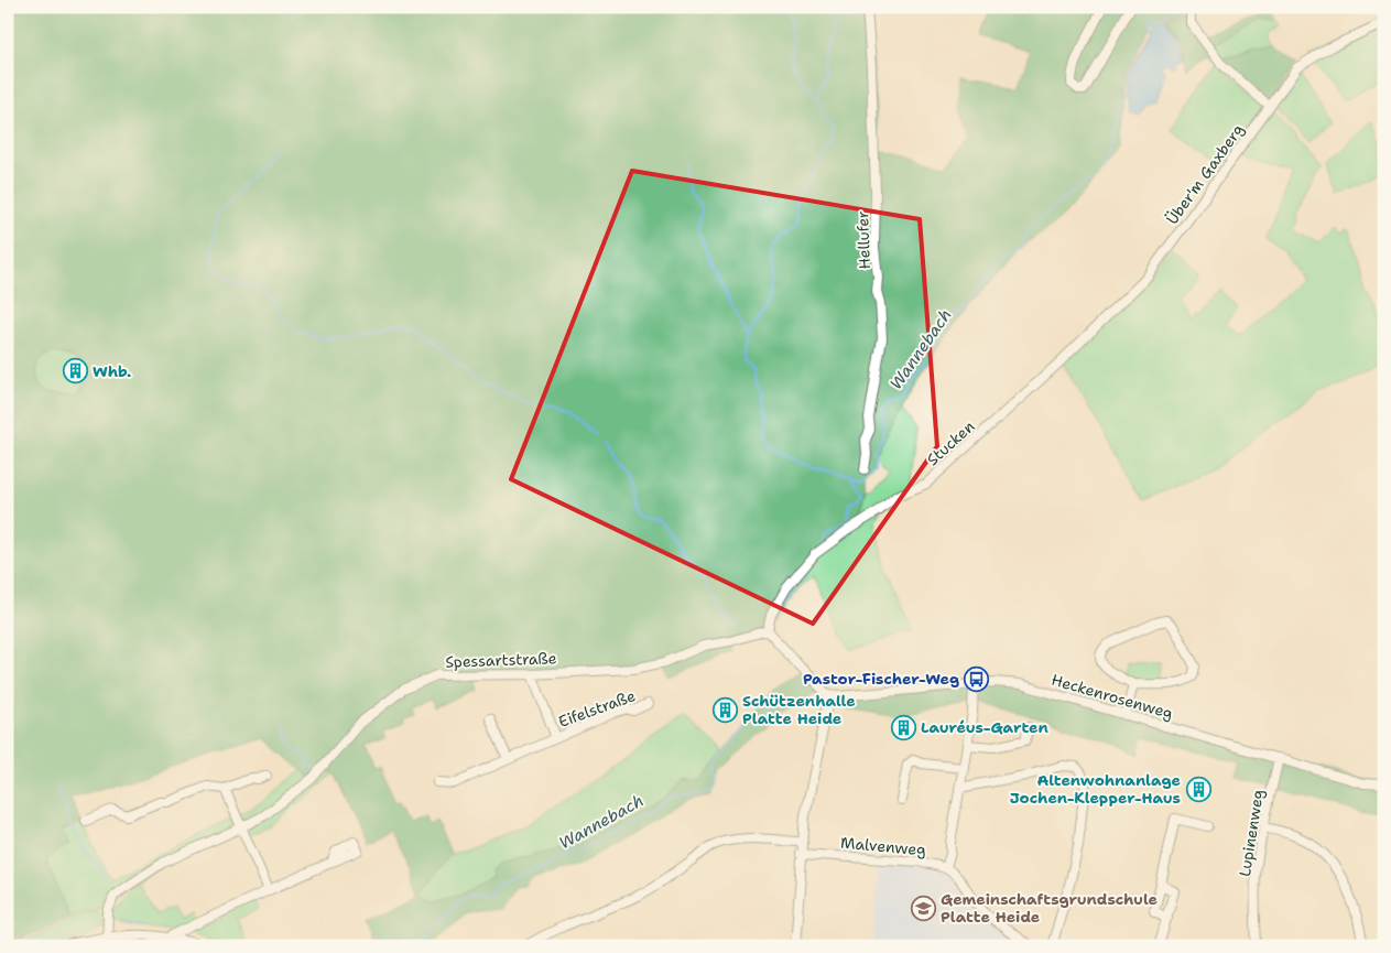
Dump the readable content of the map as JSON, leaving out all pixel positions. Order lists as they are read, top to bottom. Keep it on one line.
{"streets":{"street":["Über'm Gaxberg","Hellufer","Stucken","Spessartstraße","Heckenrosenweg","Eifelstraße","Lupinenweg","Malvenweg"]},"crossings":[["Über'm Gaxberg","Stucken"],["Stucken","Spessartstraße"],["Spessartstraße","Eifelstraße"],["Heckenrosenweg","Lupinenweg"]],"water":["Wannebach"],"places":{"building":["Whb.","Schützenhalle Platte Heide","Lauréus-Garten","Altenwohnanlage Jochen-Klepper-Haus"],"bus stop":["Pastor-Fischer-Weg"],"school or university":["Gemeinschaftsgrundschule Platte Heide"]}}
